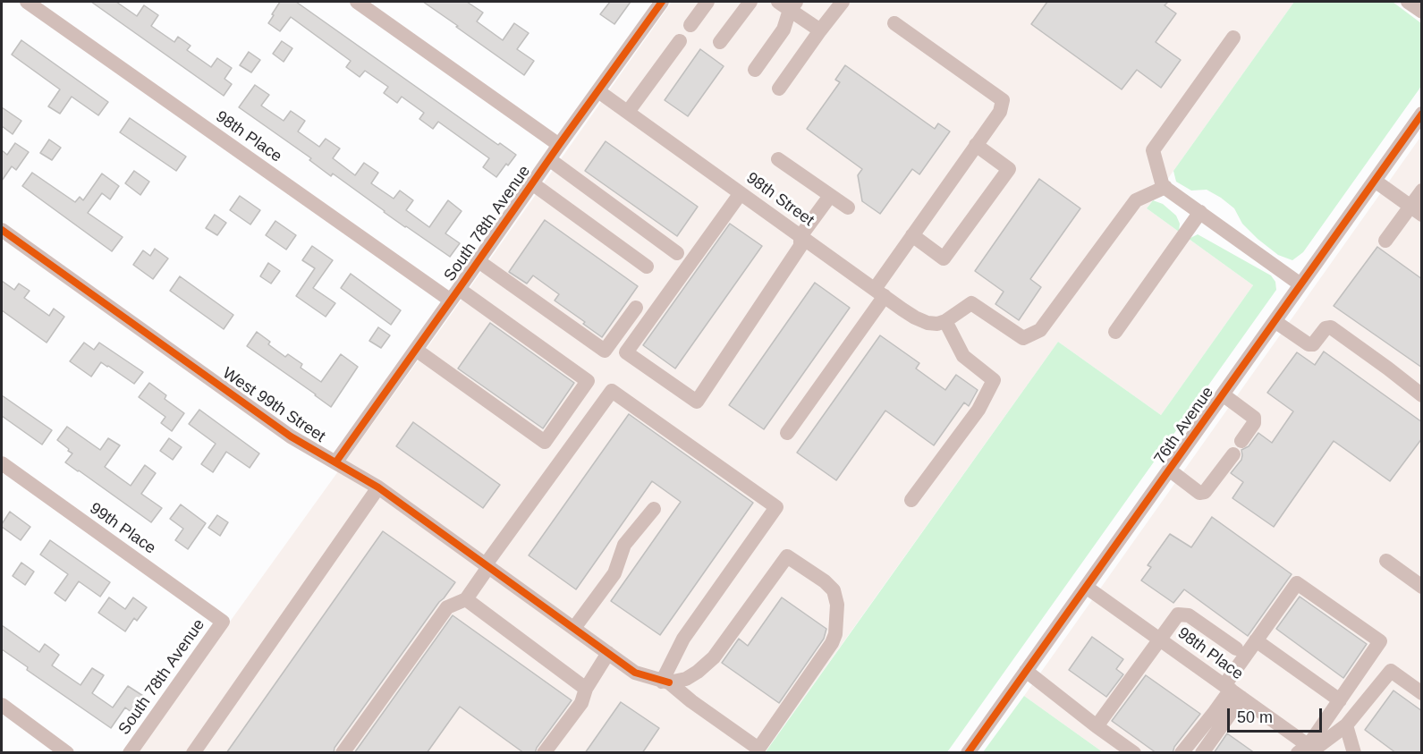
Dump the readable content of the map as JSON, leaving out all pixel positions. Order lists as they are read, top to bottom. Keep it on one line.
{"streets":{"street":["98th Place","98th Street","South 78th Avenue","West 99th Street","76th Avenue","99th Place"]},"crossings":[["98th Place","South 78th Avenue"],["98th Place","76th Avenue"],["98th Street","South 78th Avenue"],["South 78th Avenue","West 99th Street"],["South 78th Avenue","99th Place"]],"scale_bar":"50 m"}
